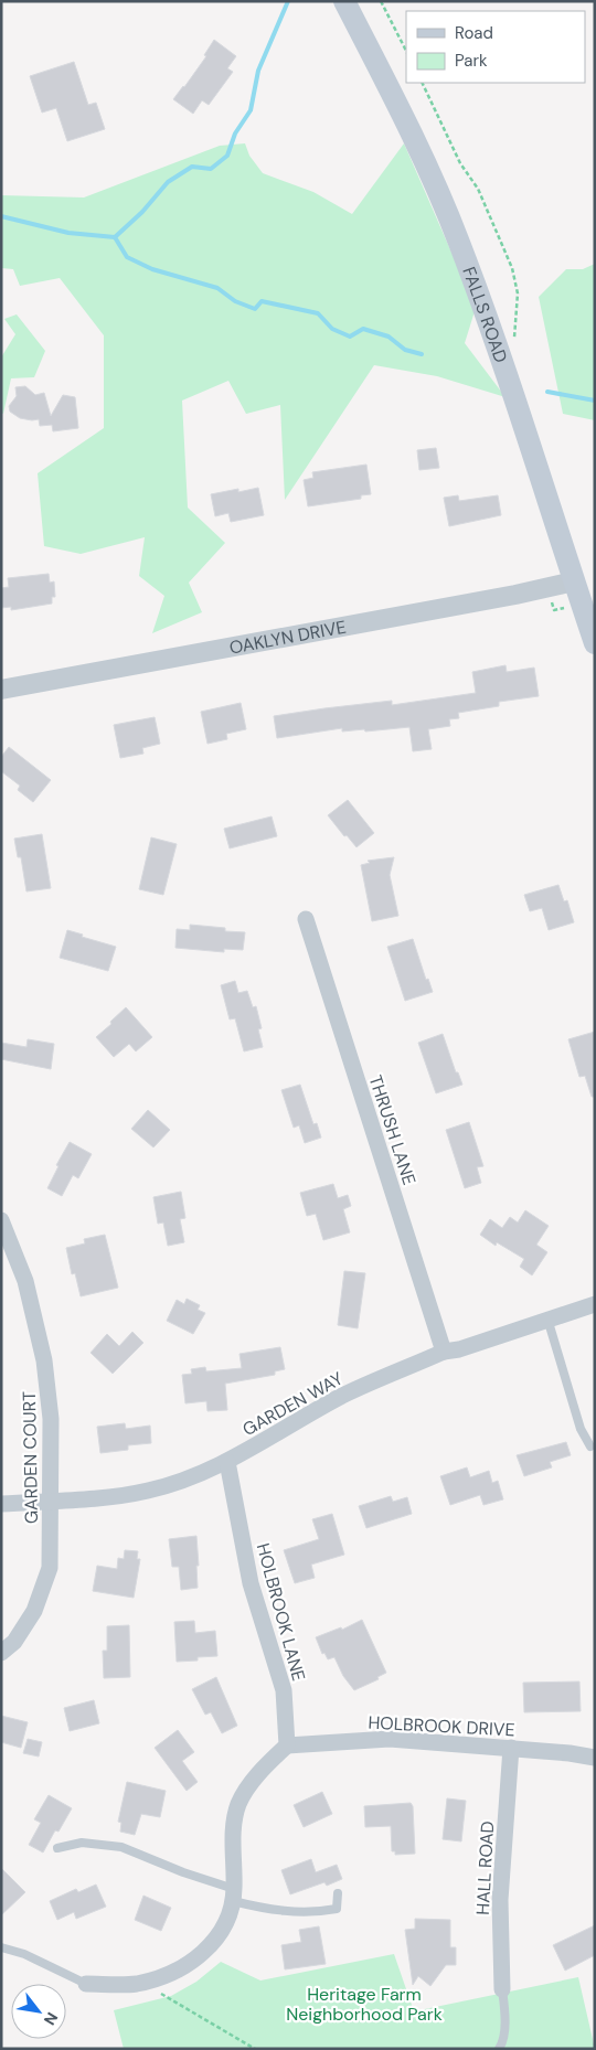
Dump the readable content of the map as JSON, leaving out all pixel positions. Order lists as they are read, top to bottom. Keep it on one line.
{"streets":{"main road":["FALLS ROAD"],"street":["OAKLYN DRIVE","THRUSH LANE","GARDEN WAY","GARDEN COURT","HOLBROOK LANE","HOLBROOK DRIVE","HALL ROAD"]},"crossings":[["FALLS ROAD","OAKLYN DRIVE"],["THRUSH LANE","GARDEN WAY"],["GARDEN WAY","GARDEN COURT"],["GARDEN WAY","HOLBROOK LANE"],["HOLBROOK LANE","HOLBROOK DRIVE"],["HOLBROOK DRIVE","HALL ROAD"]],"parks":["Heritage Farm Neighborhood Park"],"legend":["Road","Park"],"north":"bottom right"}
